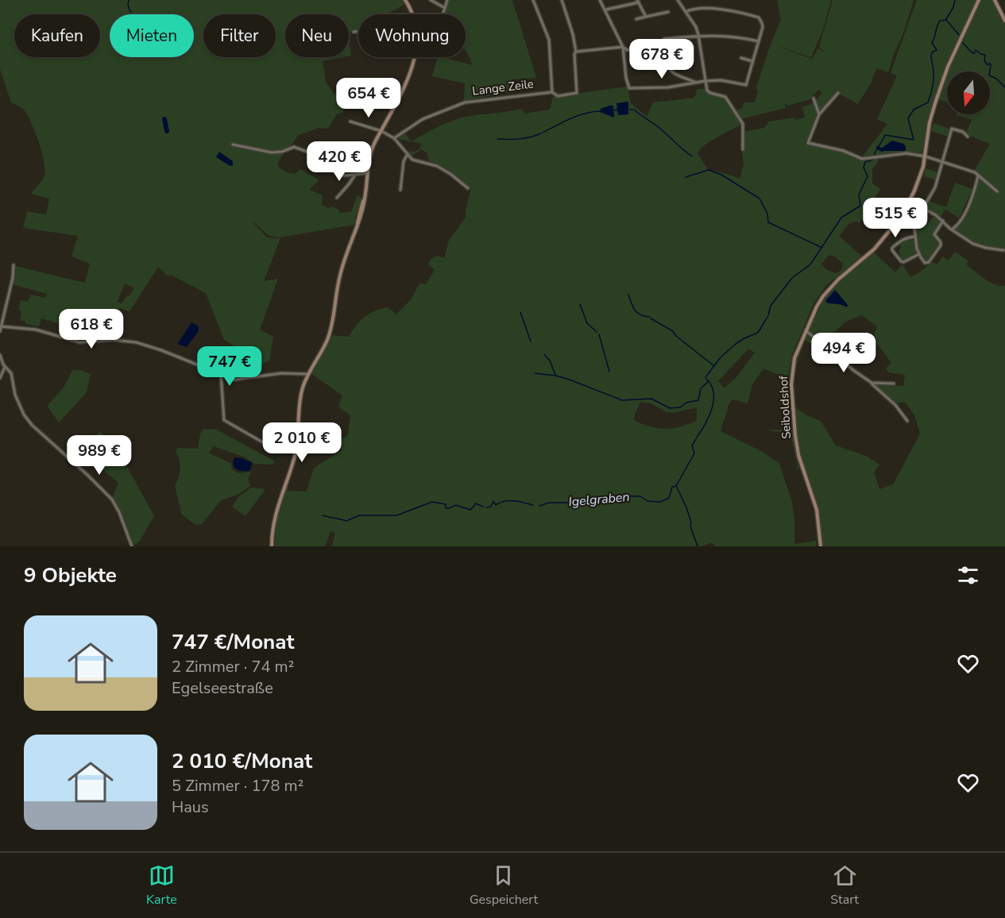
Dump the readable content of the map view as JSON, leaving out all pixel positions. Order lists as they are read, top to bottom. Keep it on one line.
{"streets":{"street":["Lange Zeile","Seiboldshof"]},"water":["Igelgraben"],"north":"bottom","page":{"chip":["Kaufen","Mieten","Filter","Neu","Wohnung"],"price":["678 €","654 €","420 €","515 €","618 €","494 €","747 €","2 010 €","989 €"],"heading":"9 Objekte","list":[{"name":"747 €/Monat","note":"2 Zimmer · 74 m² · Egelseestraße"},{"name":"2 010 €/Monat","note":"5 Zimmer · 178 m² · Haus"}],"tabs":["Karte","Gespeichert","Start"]}}
